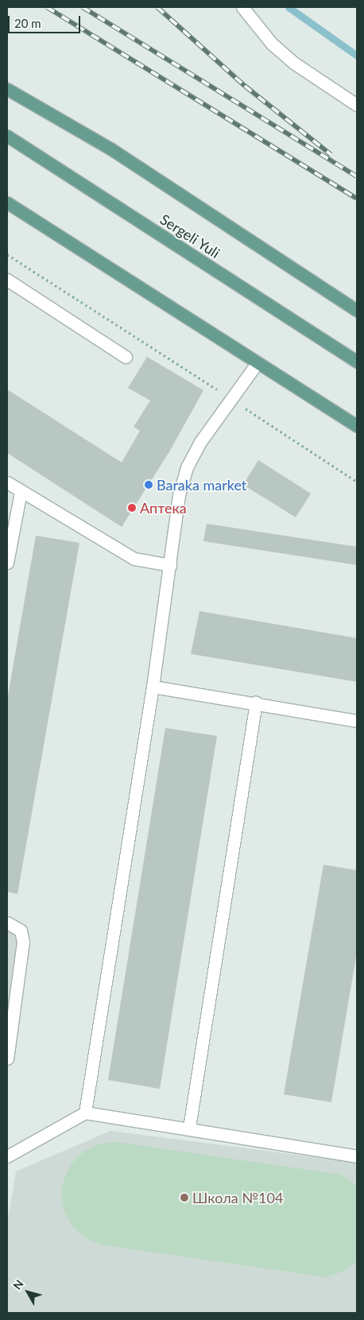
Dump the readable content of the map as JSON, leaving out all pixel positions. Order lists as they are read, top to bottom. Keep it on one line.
{"streets":{"main road":["Sergeli Yuli"]},"places":["Baraka market","Аптека","Школа №104"],"scale_bar":"20 m","north":"top left"}
